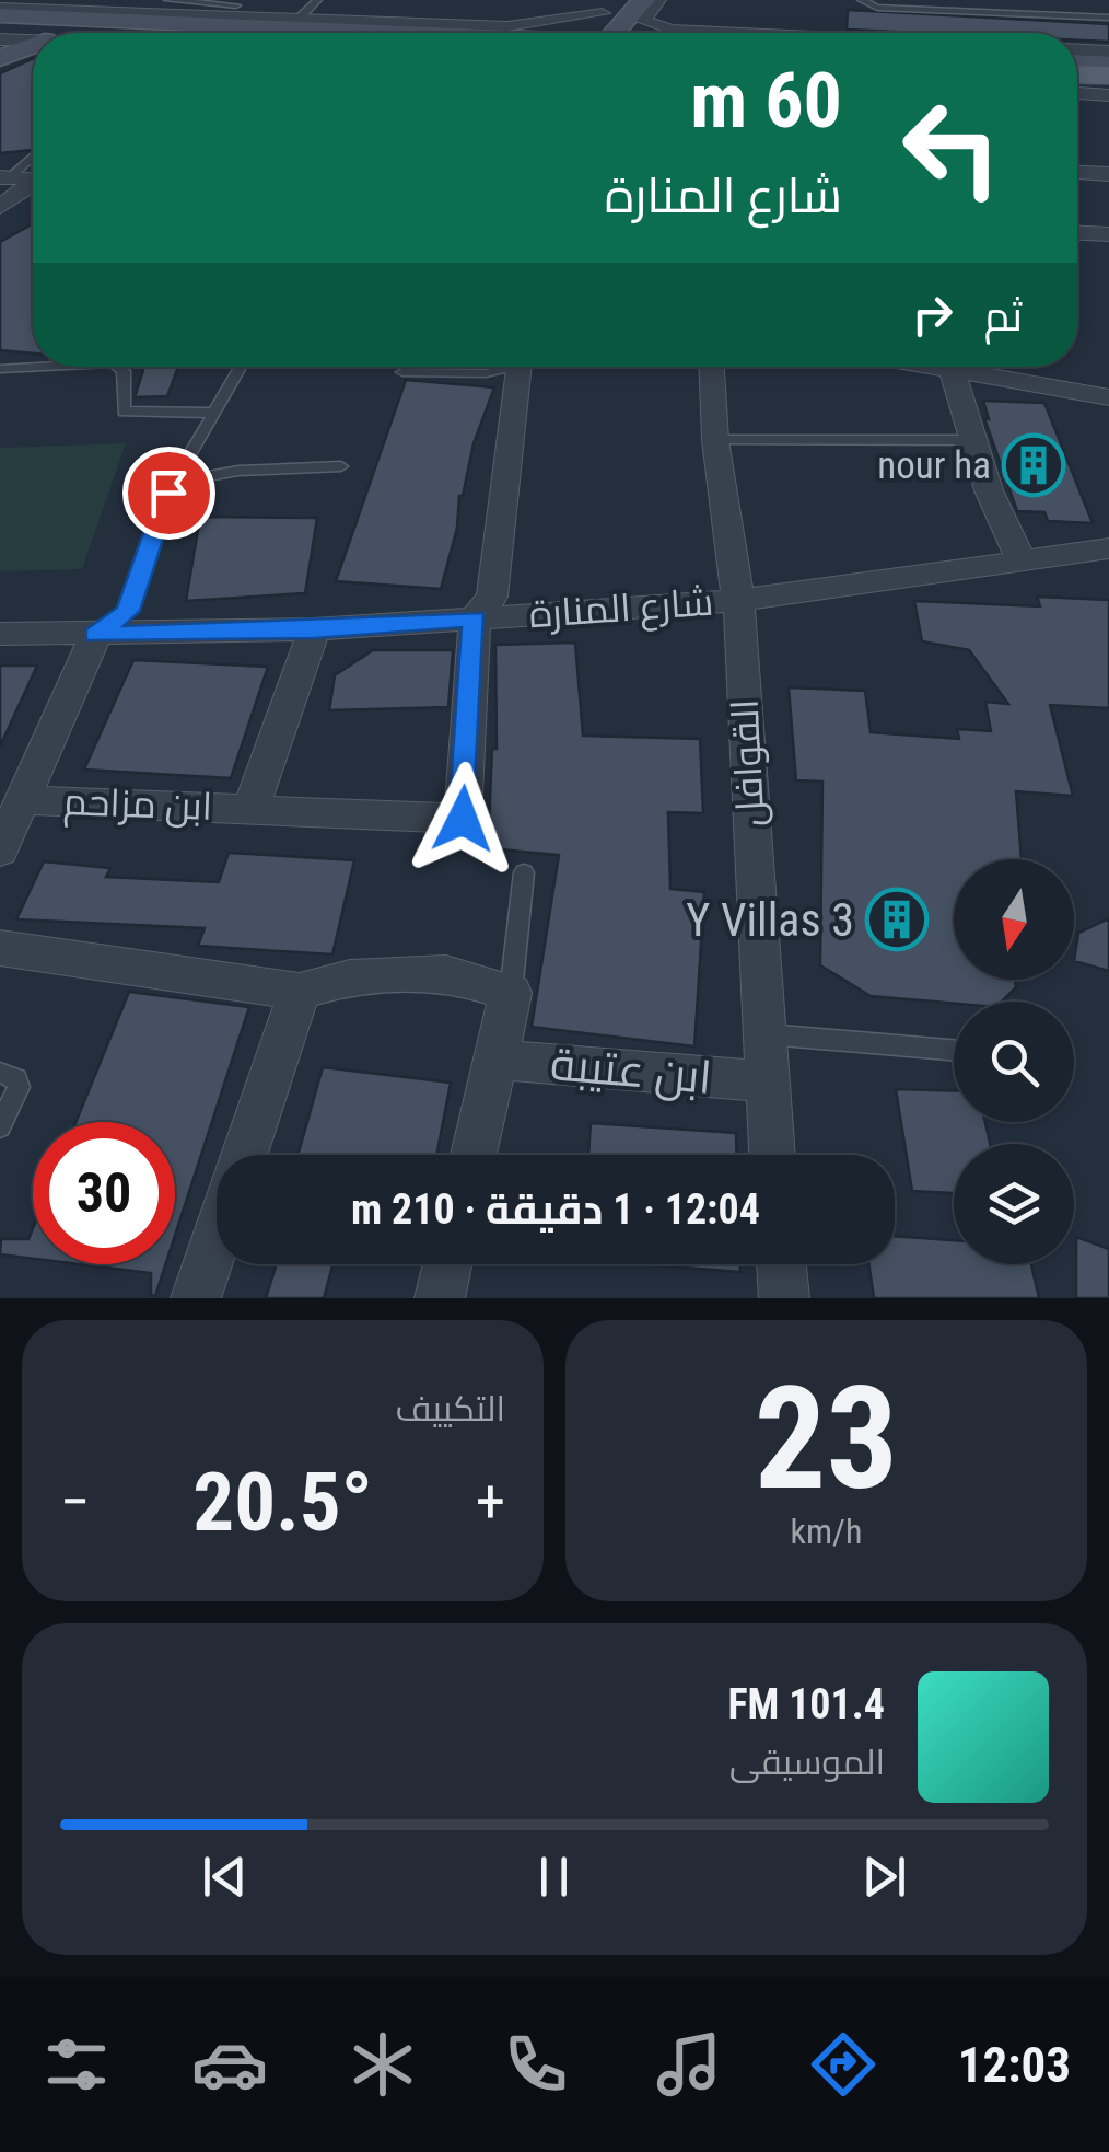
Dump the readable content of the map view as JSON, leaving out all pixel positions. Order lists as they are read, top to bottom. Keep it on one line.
{"streets":{"street":["شارع المنارة","القوافل","ابن مزاحم","ابن عتيبة"]},"crossings":[["شارع المنارة","القوافل"],["شارع المنارة","ابن مزاحم"],["القوافل","ابن عتيبة"]],"places":{"building":["nour ha","Y Villas 3"]},"north":"bottom","page":{"turn":["60 m","شارع المنارة"],"then":"ثم","limit":"30","trip":"12:04 · 1 دقيقة · 210 m","tile":[["23","km/h"],"التكييف"],"heat":["−","20.5°","+"],"song":["101.4 FM","الموسيقى"],"tabs":"12:03"}}
